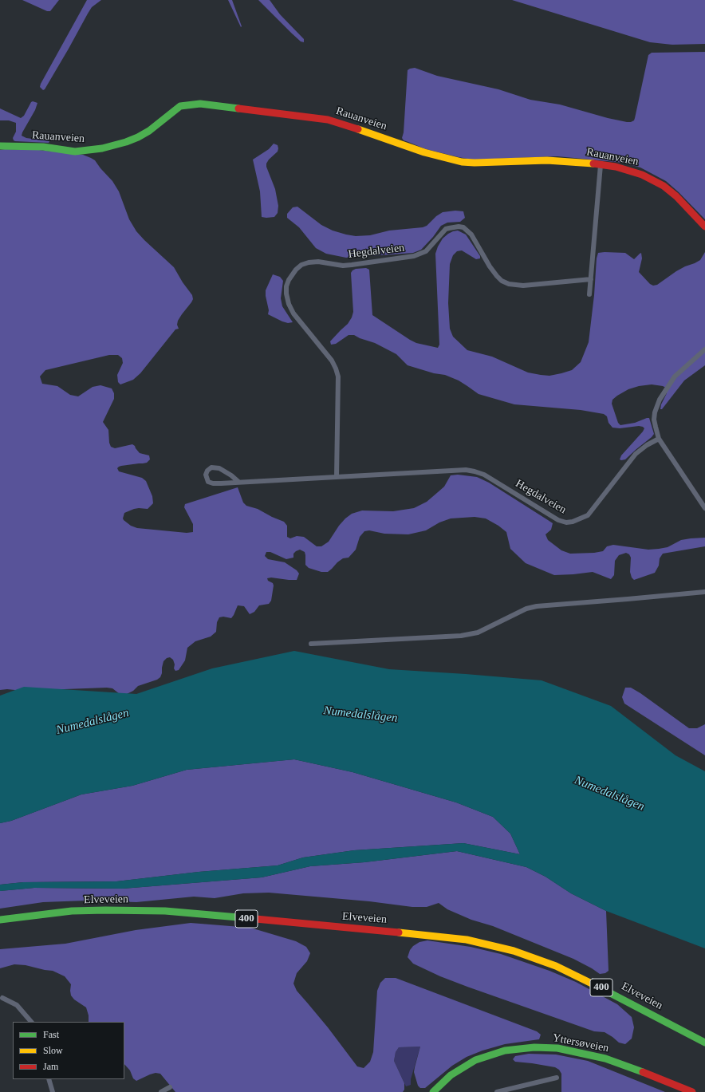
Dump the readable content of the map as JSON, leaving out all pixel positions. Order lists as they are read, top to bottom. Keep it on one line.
{"streets":{"main road":["Rauanveien","Elveveien","400","Yttersøveien"],"street":["Hegdalveien"]},"water":["Numedalslågen"],"legend":["Fast","Slow","Jam"]}
